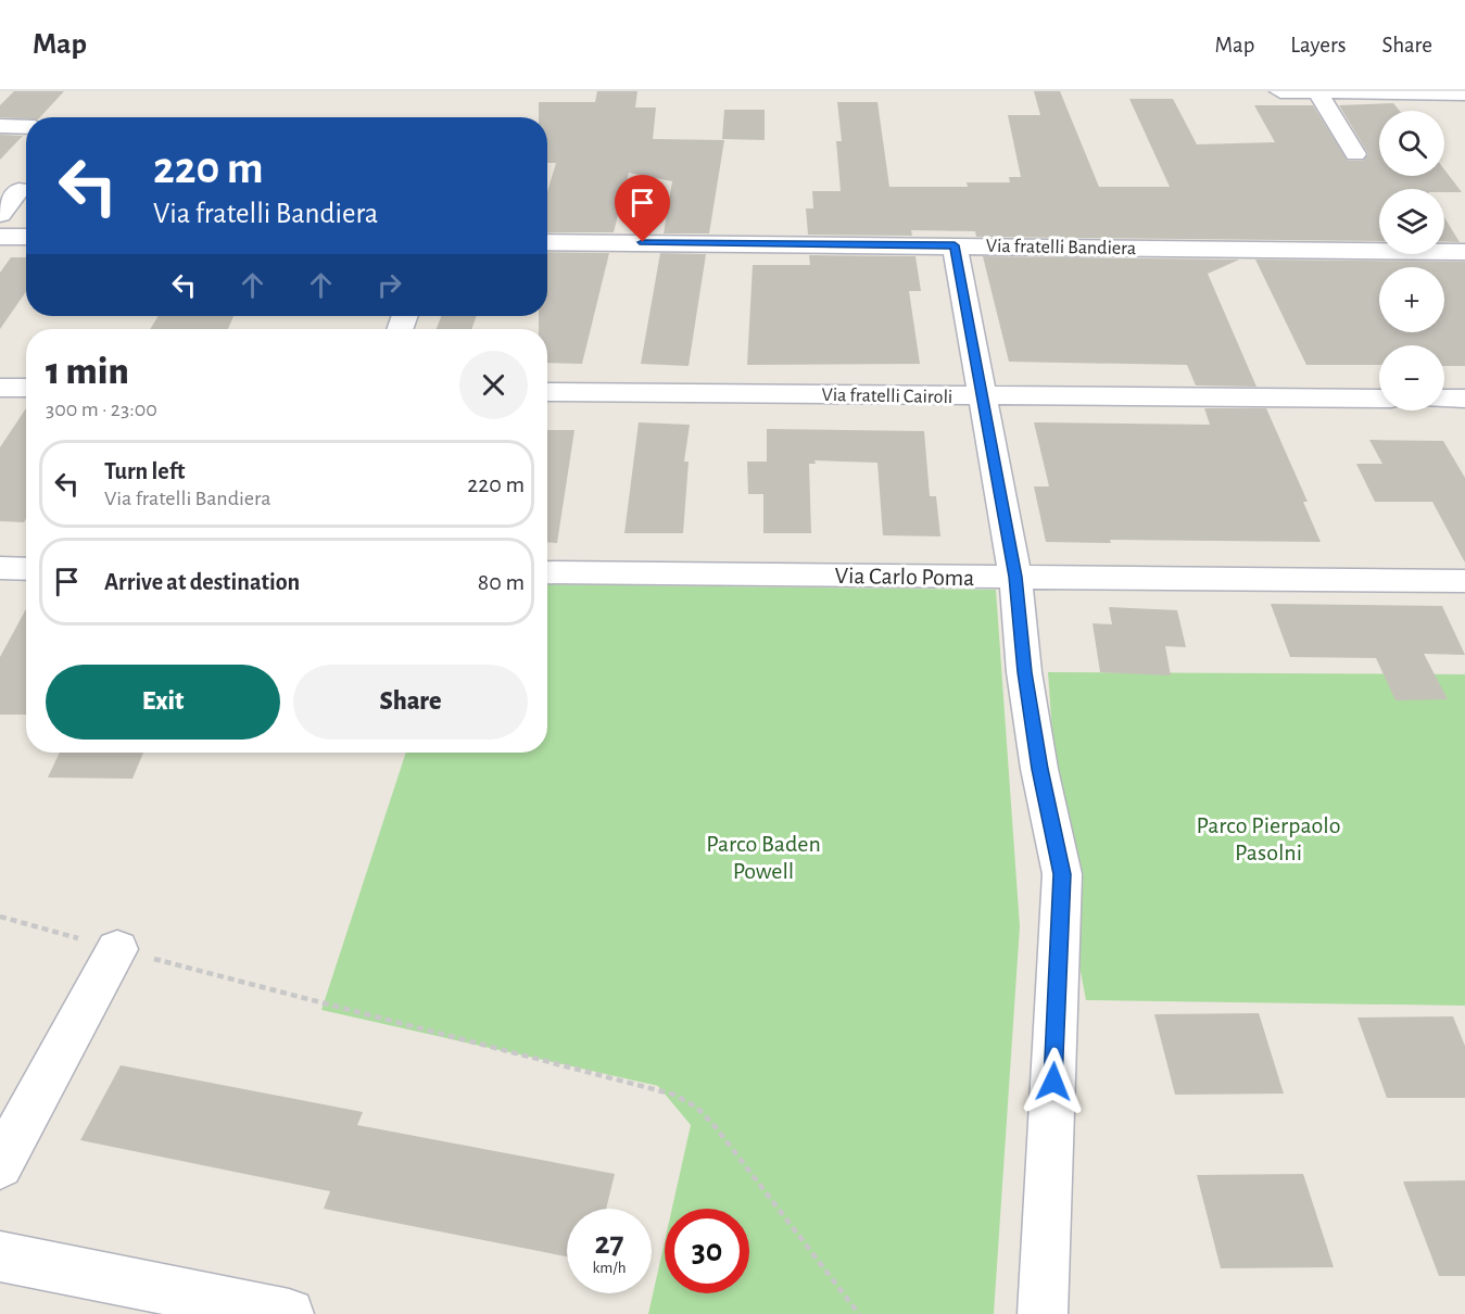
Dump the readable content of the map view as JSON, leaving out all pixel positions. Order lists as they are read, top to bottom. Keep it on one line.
{"streets":{"street":["Via fratelli Bandiera","Via fratelli Cairoli","Via Carlo Poma"]},"parks":["Parco Pierpaolo Pasolni","Parco Baden Powell"],"page":{"header":"Map","nav":["Map","Layers","Share"],"map_buttons":["+","−"],"turn":["220 m","Via fratelli Bandiera"],"heading":["1 min","300 m · 23:00"],"list":[{"name":"Turn left","note":"Via fratelli Bandiera","value":"220 m"},{"name":"Arrive at destination","value":"80 m"}],"buttons":["Exit","Share"],"speed":"27 km/h","limit":"30"}}
